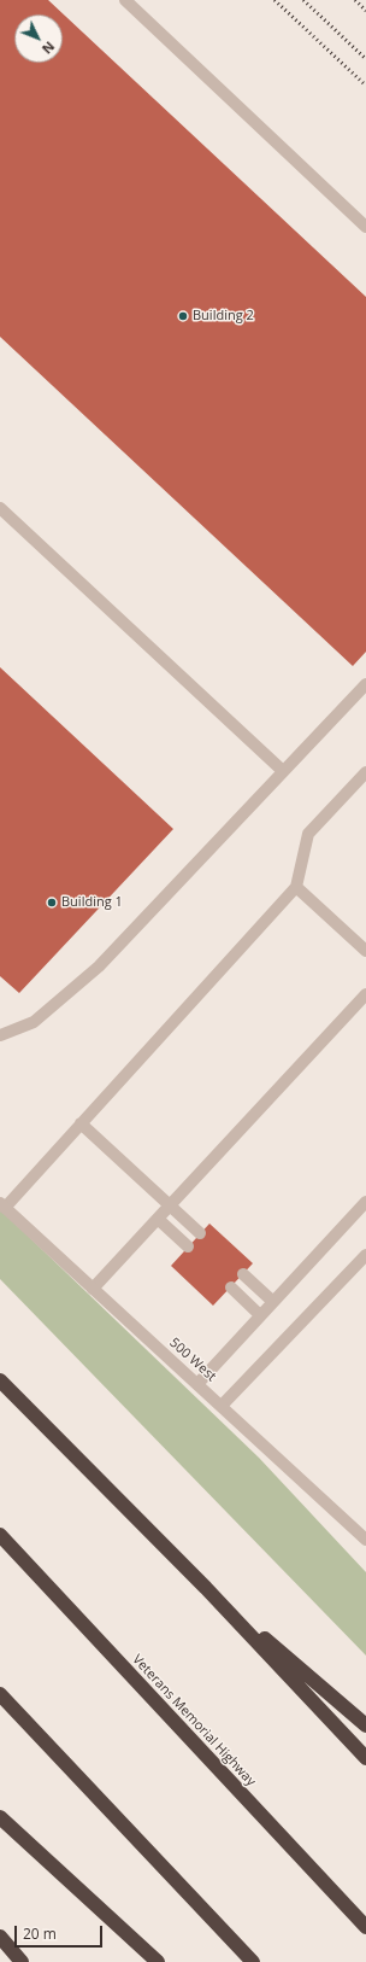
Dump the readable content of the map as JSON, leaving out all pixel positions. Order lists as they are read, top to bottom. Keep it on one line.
{"streets":{"highway":["Veterans Memorial Highway"],"street":["500 West"]},"places":["Building 2","Building 1"],"scale_bar":"20 m","north":"bottom right"}
